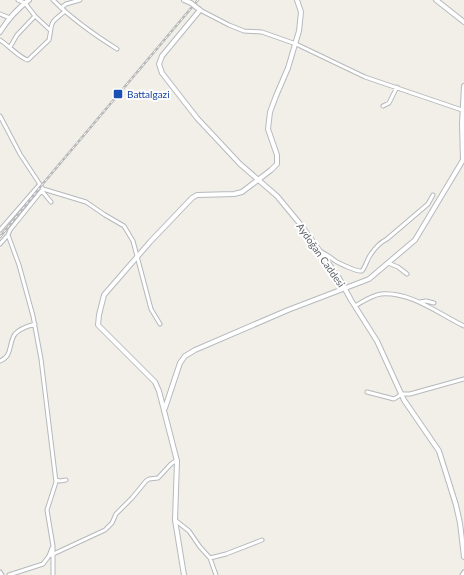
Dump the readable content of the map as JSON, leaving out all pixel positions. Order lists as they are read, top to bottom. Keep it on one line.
{"streets":{"street":["Aydoğan Caddesi"]},"places":{"transit":["Battalgazi"]}}
